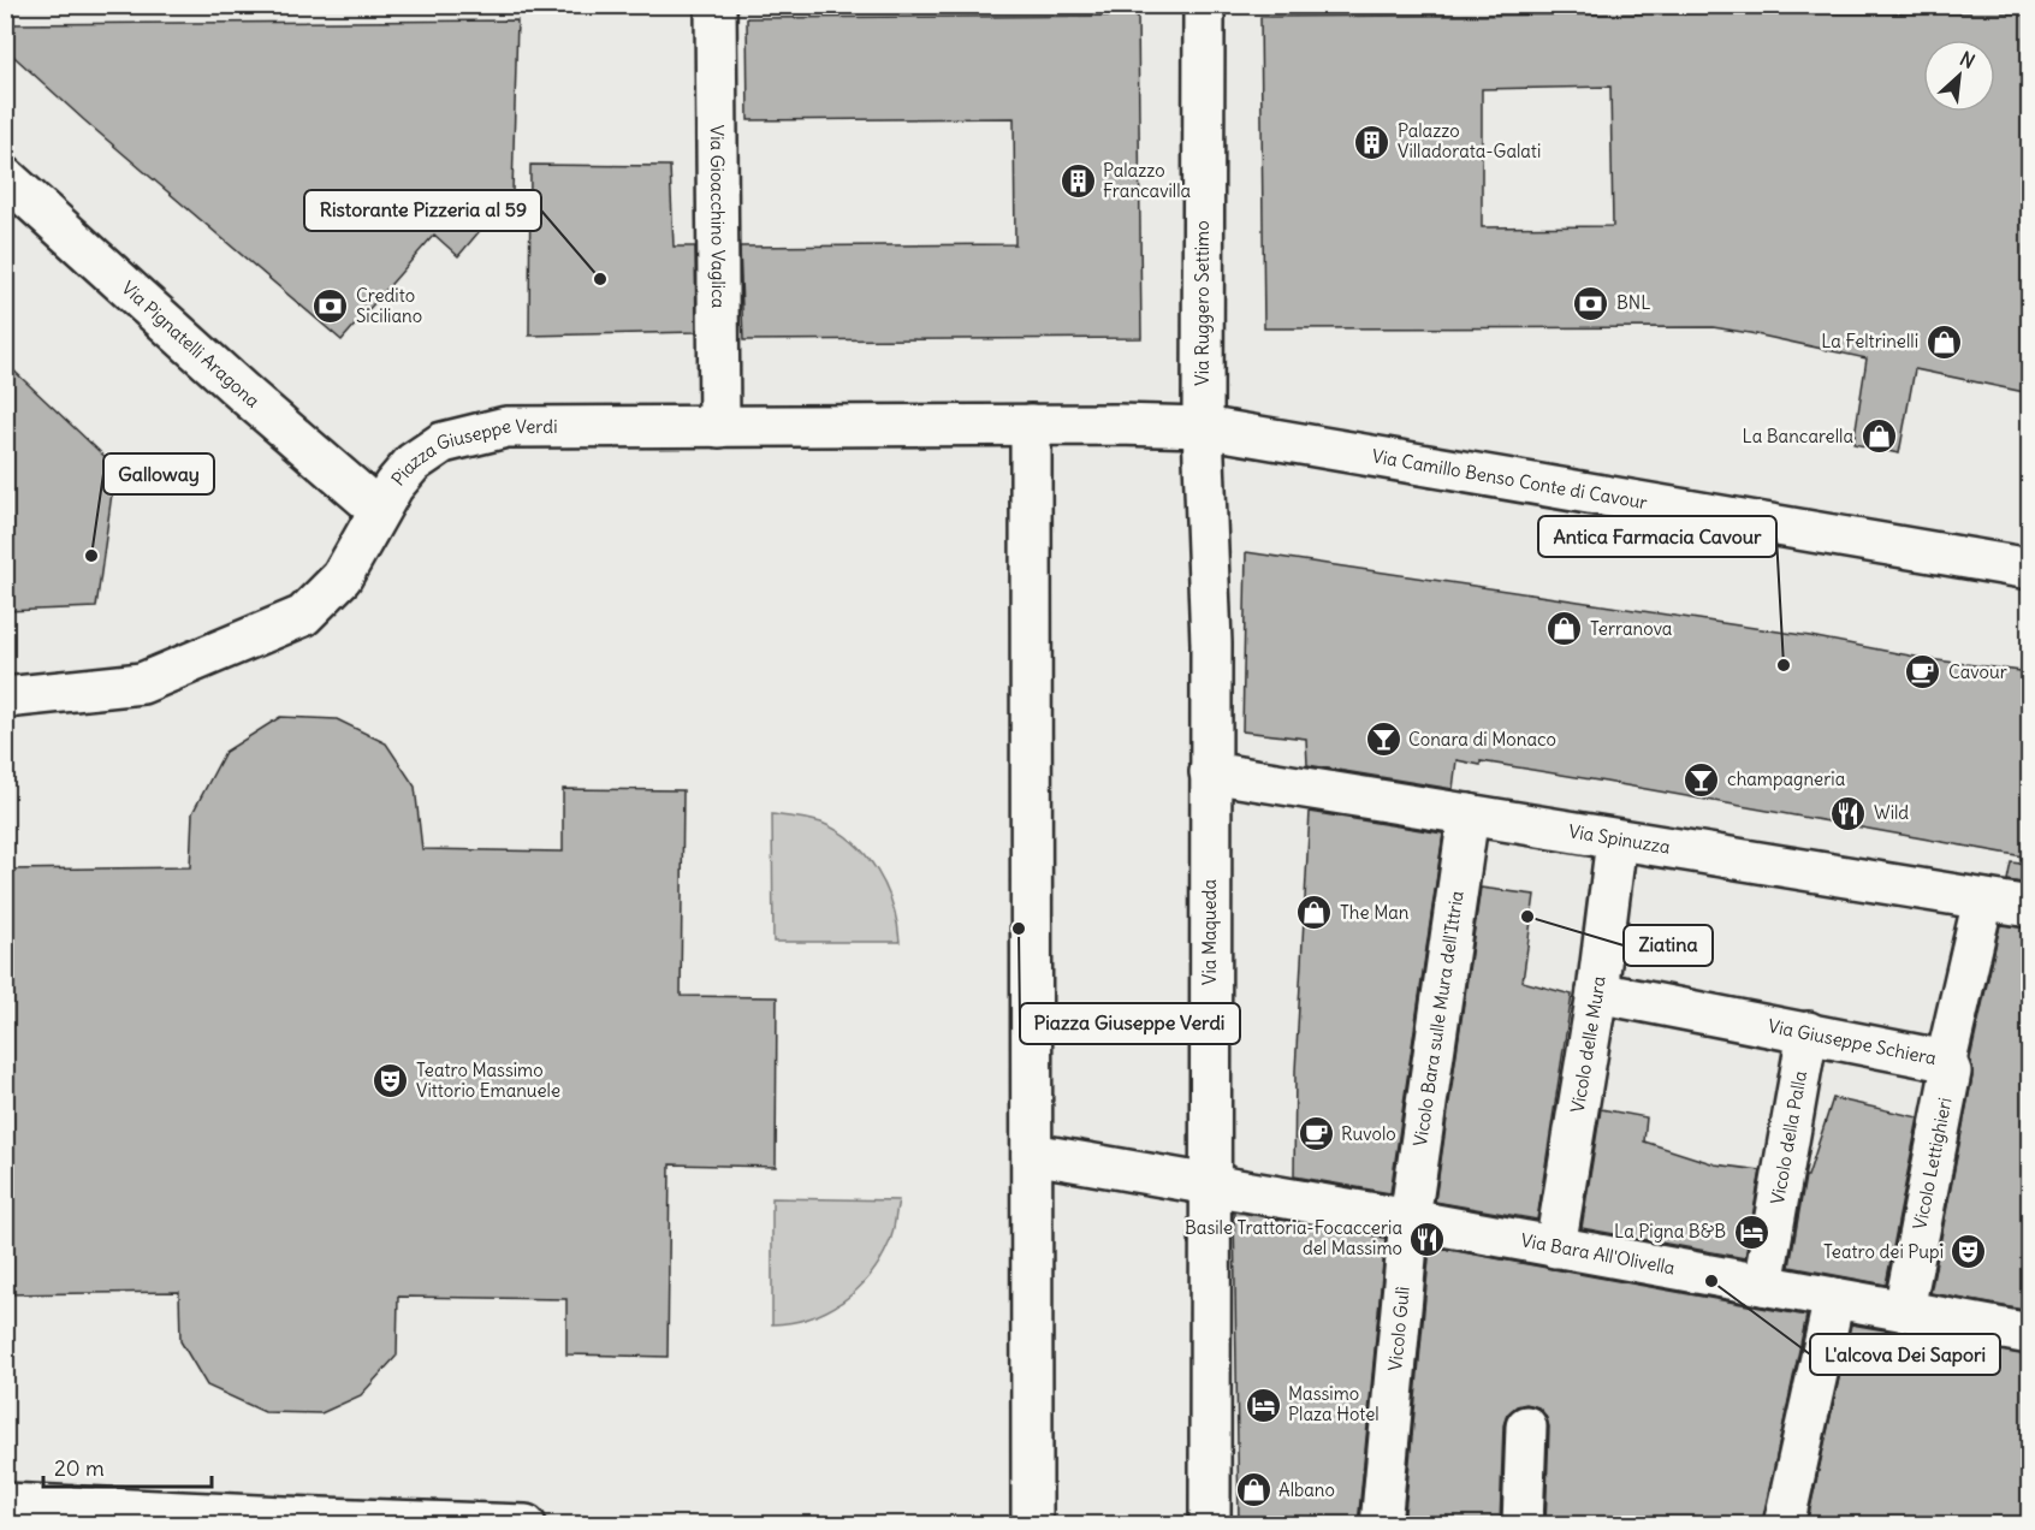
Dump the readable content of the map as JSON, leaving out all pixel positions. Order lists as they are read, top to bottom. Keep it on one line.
{"streets":{"street":["Via Gioacchino Vaglica","Via Ruggero Settimo","Via Pignatelli Aragona","Piazza Giuseppe Verdi","Via Camillo Benso Conte di Cavour","Via Spinuzza","Via Maqueda","Vicolo Bara sulle Mura dell'Ittria","Via Giuseppe Schiera","Vicolo delle Mura","Vicolo della Palla","Vicolo Lettighieri","Via Bara All'Olivella","Vicolo Gulì"]},"crossings":[["Via Gioacchino Vaglica","Piazza Giuseppe Verdi"],["Via Ruggero Settimo","Piazza Giuseppe Verdi"],["Via Ruggero Settimo","Via Camillo Benso Conte di Cavour"],["Via Ruggero Settimo","Via Maqueda"],["Via Pignatelli Aragona","Piazza Giuseppe Verdi"],["Piazza Giuseppe Verdi","Via Camillo Benso Conte di Cavour"],["Piazza Giuseppe Verdi","Via Maqueda"],["Via Camillo Benso Conte di Cavour","Via Maqueda"],["Via Spinuzza","Via Maqueda"],["Via Spinuzza","Vicolo Bara sulle Mura dell'Ittria"],["Via Spinuzza","Via Giuseppe Schiera"],["Via Spinuzza","Vicolo delle Mura"],["Via Maqueda","Via Bara All'Olivella"],["Vicolo Bara sulle Mura dell'Ittria","Via Bara All'Olivella"],["Vicolo Bara sulle Mura dell'Ittria","Vicolo Gulì"],["Via Giuseppe Schiera","Vicolo delle Mura"],["Via Giuseppe Schiera","Vicolo della Palla"],["Via Giuseppe Schiera","Vicolo Lettighieri"],["Vicolo delle Mura","Via Bara All'Olivella"],["Vicolo della Palla","Via Bara All'Olivella"],["Vicolo Lettighieri","Via Bara All'Olivella"],["Via Bara All'Olivella","Vicolo Gulì"]],"places":{"building":["Palazzo Villadorata-Galati","Palazzo Francavilla"],"other":["Ristorante Pizzeria al 59","Galloway","Antica Farmacia Cavour","Ziatina","Piazza Giuseppe Verdi","L'alcova Dei Sapori"],"bank":["BNL","Credito Siciliano"],"shop":["La Feltrinelli","La Bancarella","Terranova","The Man","Albano"],"cafe":["Cavour","Ruvolo"],"bar":["Conara di Monaco","champagneria"],"restaurant":["Wild","Basile Trattoria-Focacceria del Massimo"],"theatre":["Teatro Massimo Vittorio Emanuele","Teatro dei Pupi"],"hotel":["La Pigna B&B","Massimo Plaza Hotel"]},"scale_bar":"20 m","north":"top right"}
